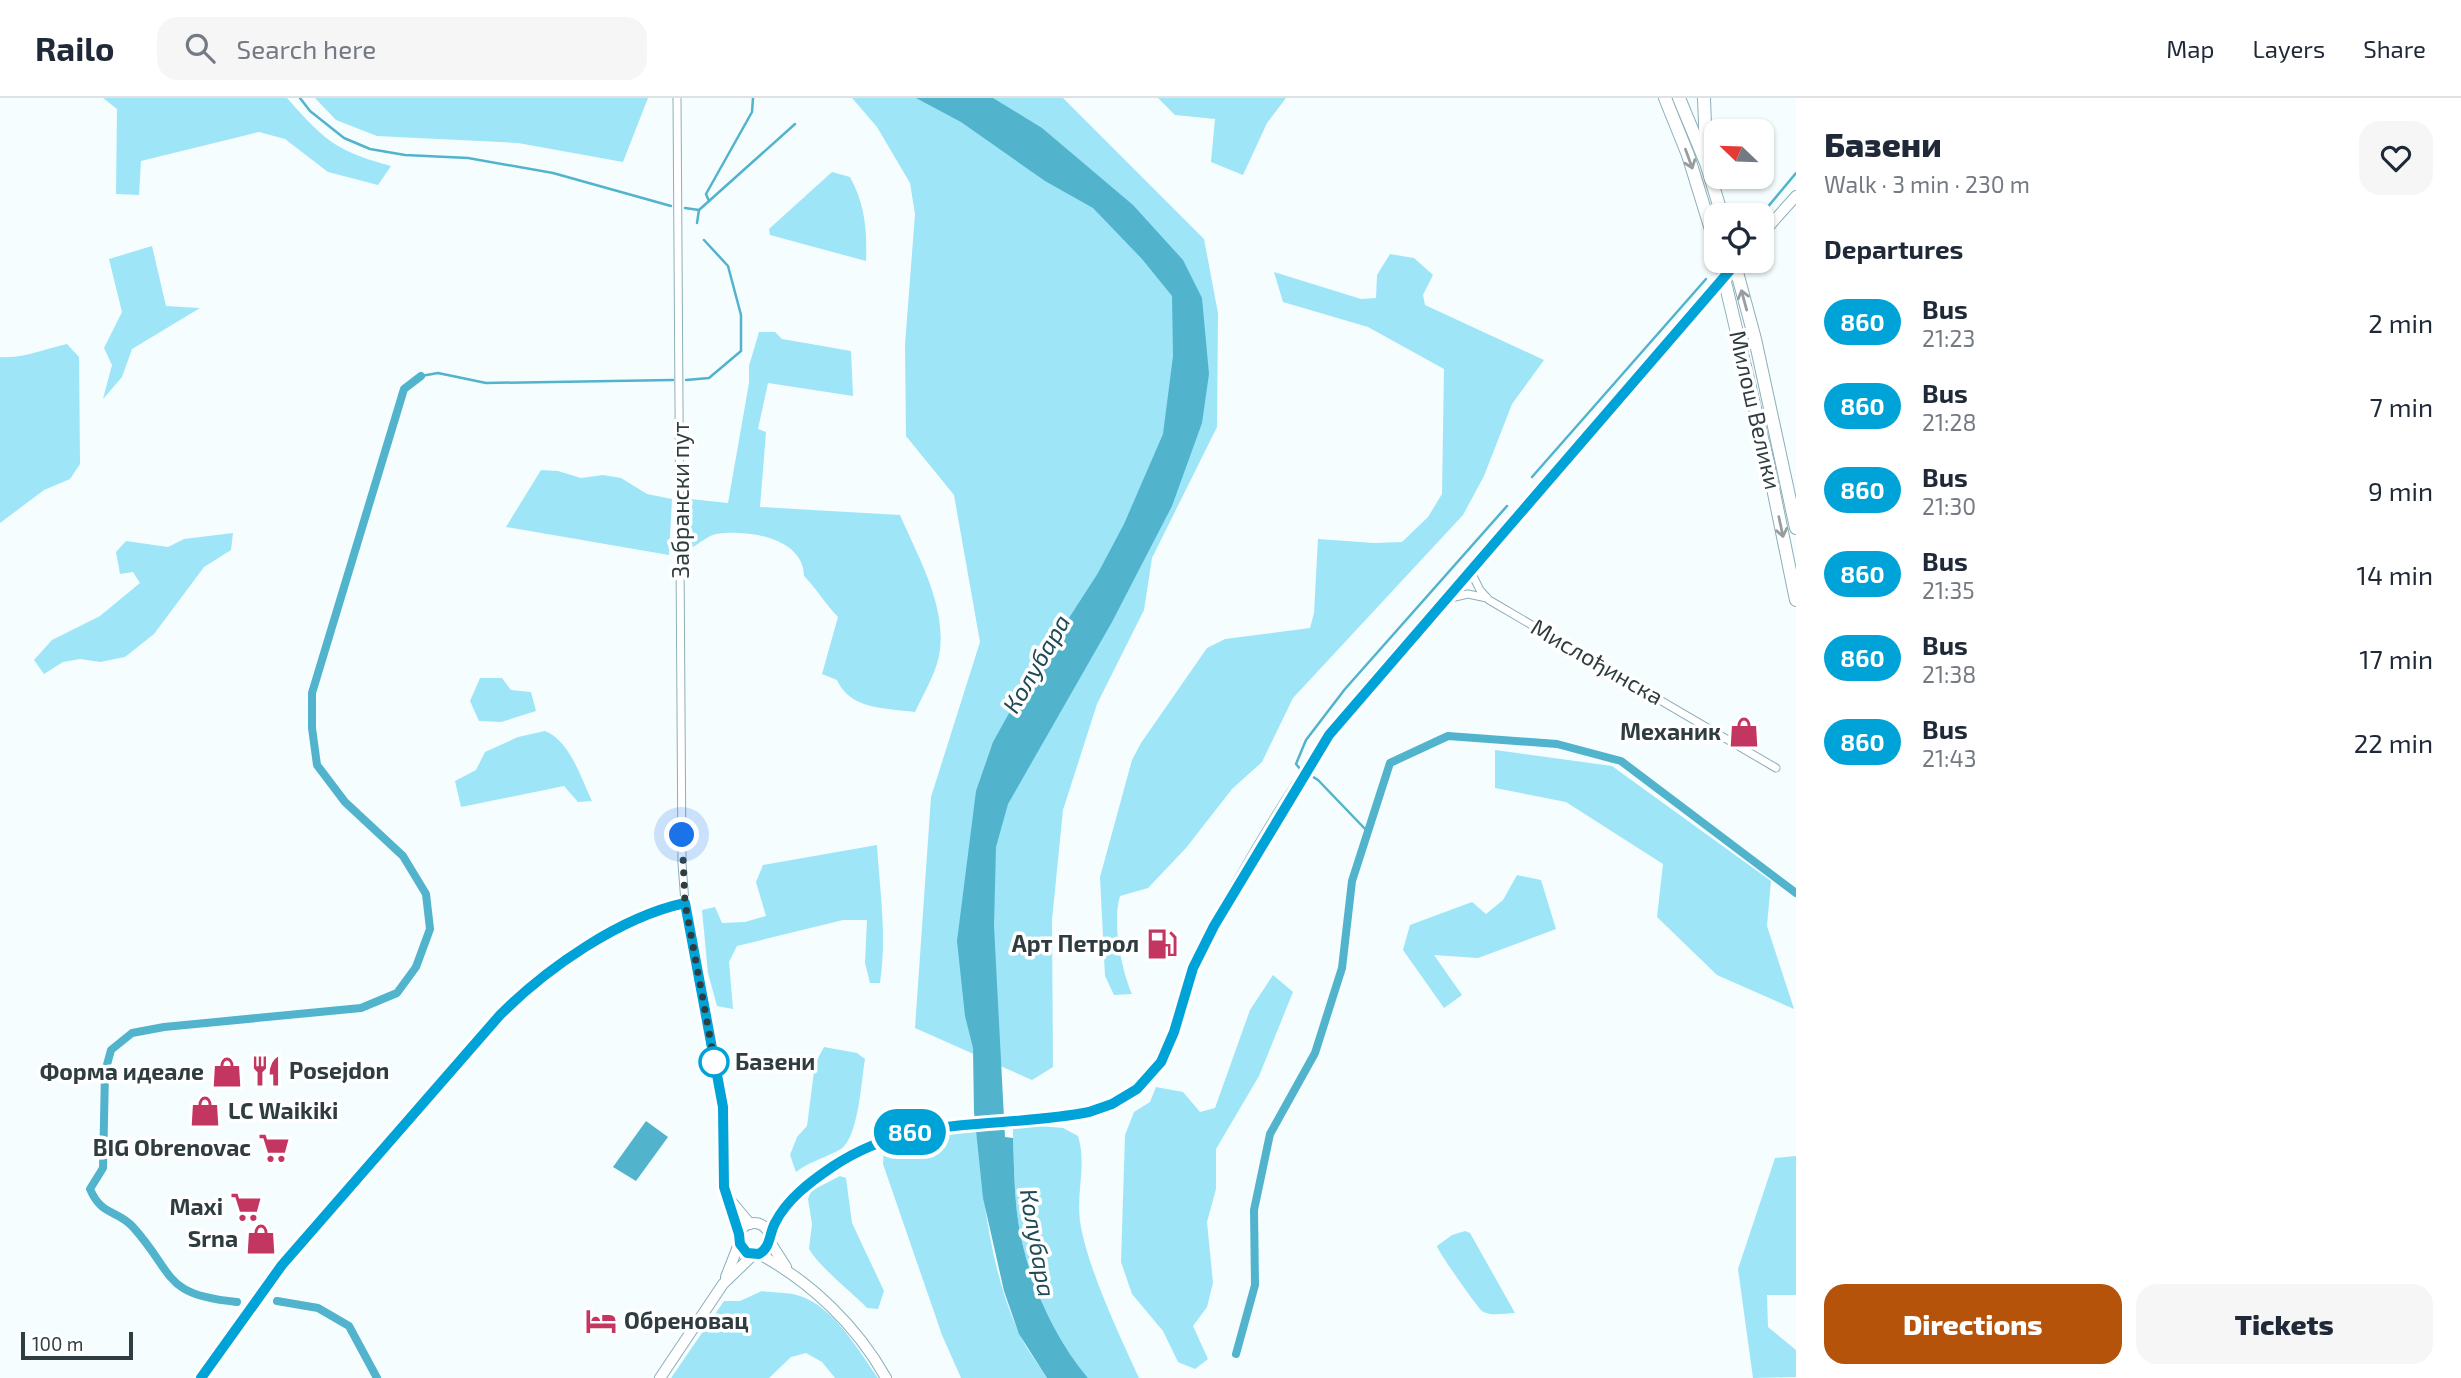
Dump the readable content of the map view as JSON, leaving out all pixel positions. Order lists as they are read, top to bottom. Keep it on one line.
{"streets":{"highway":["Милош Велики"],"street":["Забрански пут","Мислођинска"]},"water":["Колубара"],"places":{"shop":["Механик","Форма идеале","LC Waikiki","Srna"],"fuel station":["Арт Петрол"],"other":["Базени"],"restaurant":["Posejdon"],"supermarket":["BIG Obrenovac","Maxi"],"hotel":["Обреновац"]},"lines":["bus line 860"],"scale_bar":"100 m","north":"top left","page":{"header":"Railo","search":"Search here","nav":["Map","Layers","Share"],"on_map":"860","heading":[["Базени","Walk · 3 min · 230 m"],"Departures"],"list":[{"mark":"860","name":"Bus","note":"21:23","value":"2 min"},{"mark":"860","name":"Bus","note":"21:28","value":"7 min"},{"mark":"860","name":"Bus","note":"21:30","value":"9 min"},{"mark":"860","name":"Bus","note":"21:35","value":"14 min"},{"mark":"860","name":"Bus","note":"21:38","value":"17 min"},{"mark":"860","name":"Bus","note":"21:43","value":"22 min"}],"buttons":["Directions","Tickets"],"scale":"100 m"}}
